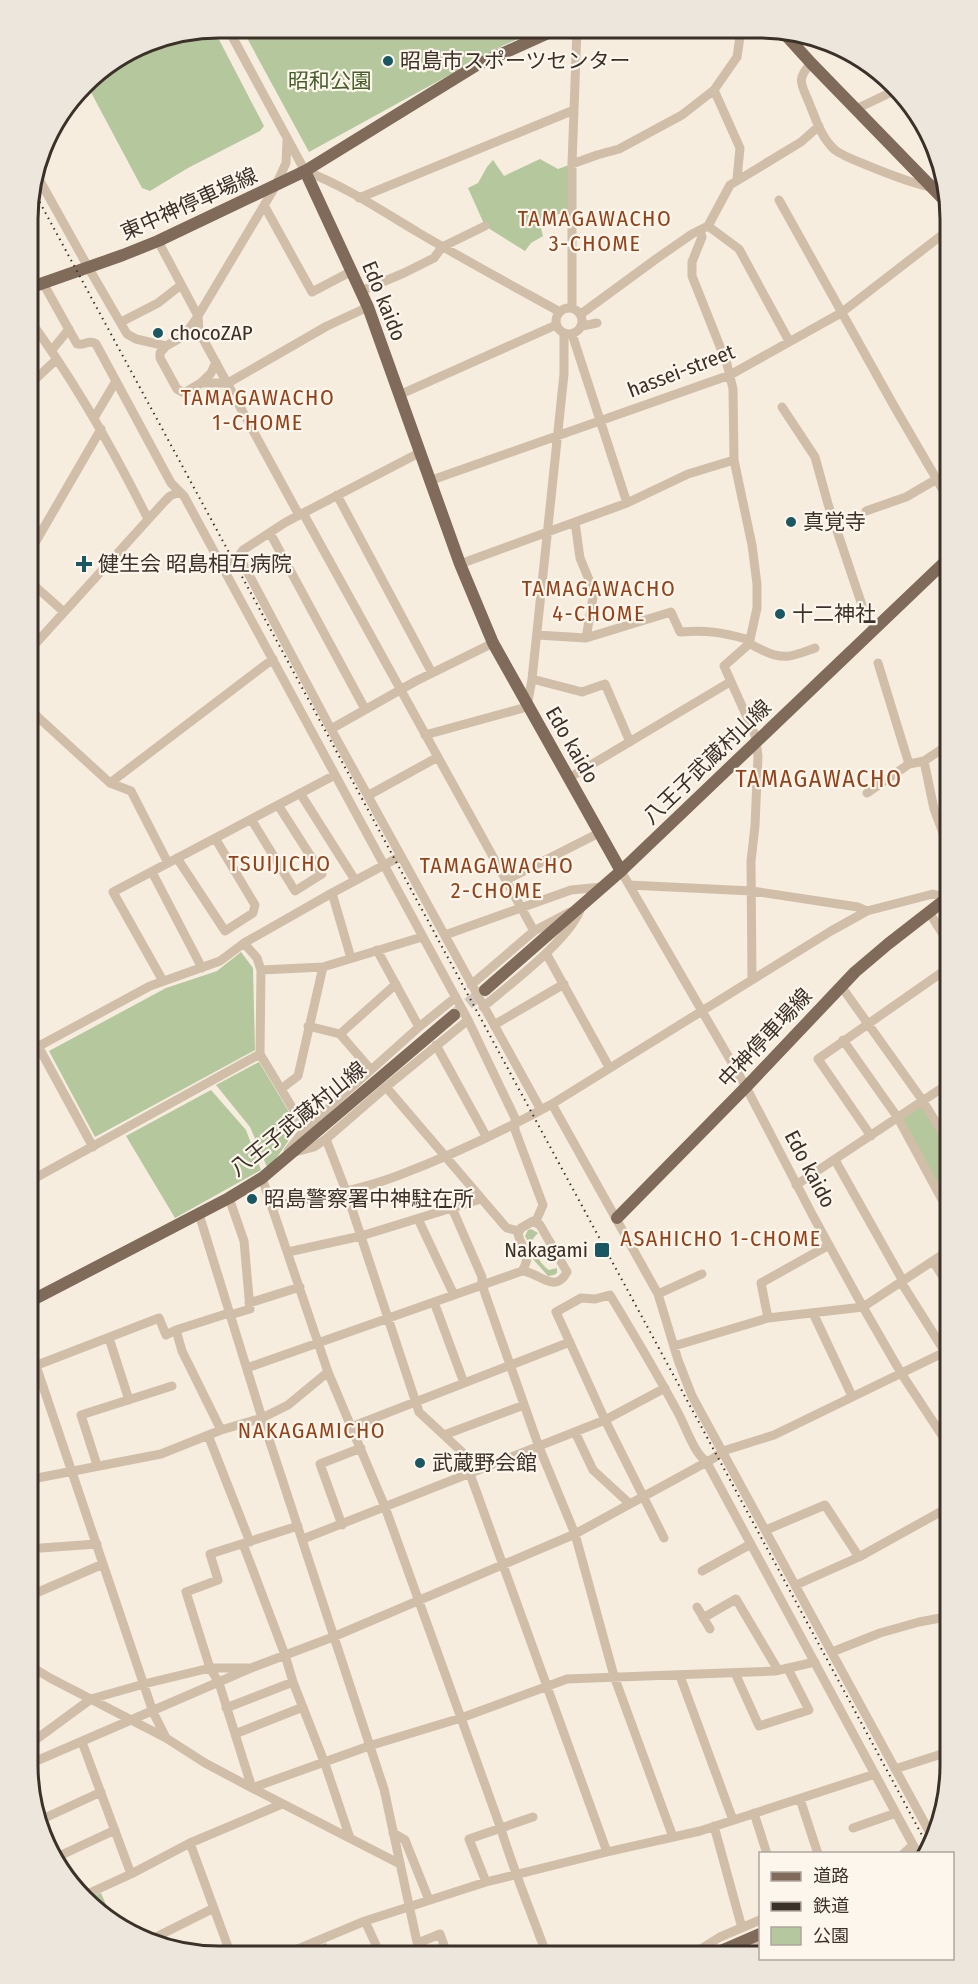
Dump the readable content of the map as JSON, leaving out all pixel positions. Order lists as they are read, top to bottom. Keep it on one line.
{"streets":{"main road":["東中神停車場線","Edo kaido","八王子武蔵村山線","中神停車場線"],"street":["hassei-street"]},"crossings":[["東中神停車場線","Edo kaido"],["Edo kaido","hassei-street"],["Edo kaido","八王子武蔵村山線"],["Edo kaido","中神停車場線"]],"districts":["TAMAGAWACHO 3-CHOME","TAMAGAWACHO 1-CHOME","TAMAGAWACHO 4-CHOME","TAMAGAWACHO","TSUIJICHO","TAMAGAWACHO 2-CHOME","ASAHICHO 1-CHOME","NAKAGAMICHO"],"parks":["昭和公園"],"places":{"other":["昭島市スポーツセンター","chocoZAP","真覚寺","十二神社","昭島警察署中神駐在所","武蔵野会館"],"health":["健生会 昭島相互病院"],"transit":["Nakagami"]},"legend":["道路","鉄道","公園"]}
